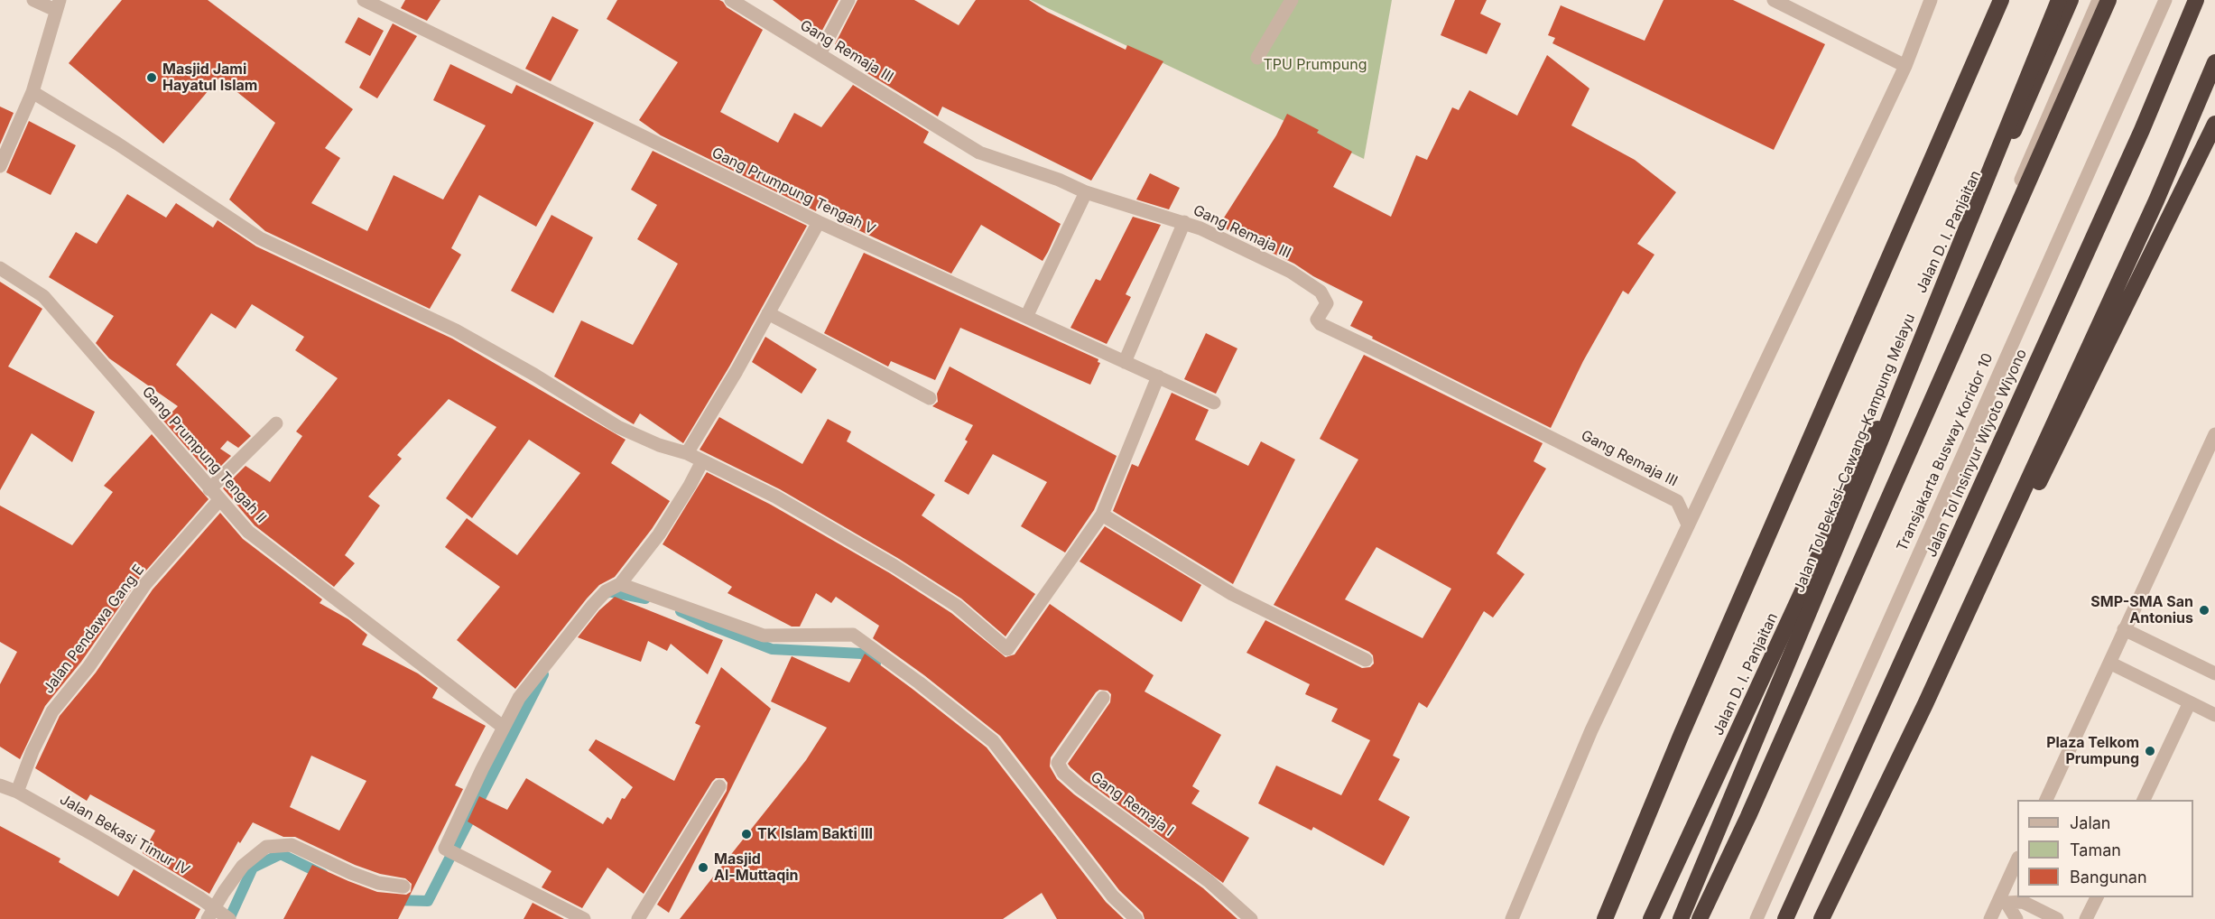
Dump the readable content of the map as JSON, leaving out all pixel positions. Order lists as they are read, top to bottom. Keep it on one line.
{"streets":{"highway":["Jalan D. I. Panjaitan","Jalan Tol Bekasi–Cawang–Kampung Melayu","Jalan Tol Insinyur Wiyoto Wiyono"],"street":["Gang Remaja III","Gang Prumpung Tengah V","Transjakarta Busway Koridor 10","Gang Prumpung Tengah II","Jalan Pendawa Gang E","Gang Remaja I","Jalan Bekasi Timur IV"]},"crossings":[["Gang Prumpung Tengah II","Jalan Pendawa Gang E"],["Jalan Pendawa Gang E","Jalan Bekasi Timur IV"]],"parks":["TPU Prumpung"],"places":["Masjid Jami Hayatul Islam","SMP-SMA San Antonius","Plaza Telkom Prumpung","TK Islam Bakti III","Masjid Al-Muttaqin"],"legend":["Jalan","Taman","Bangunan"]}
